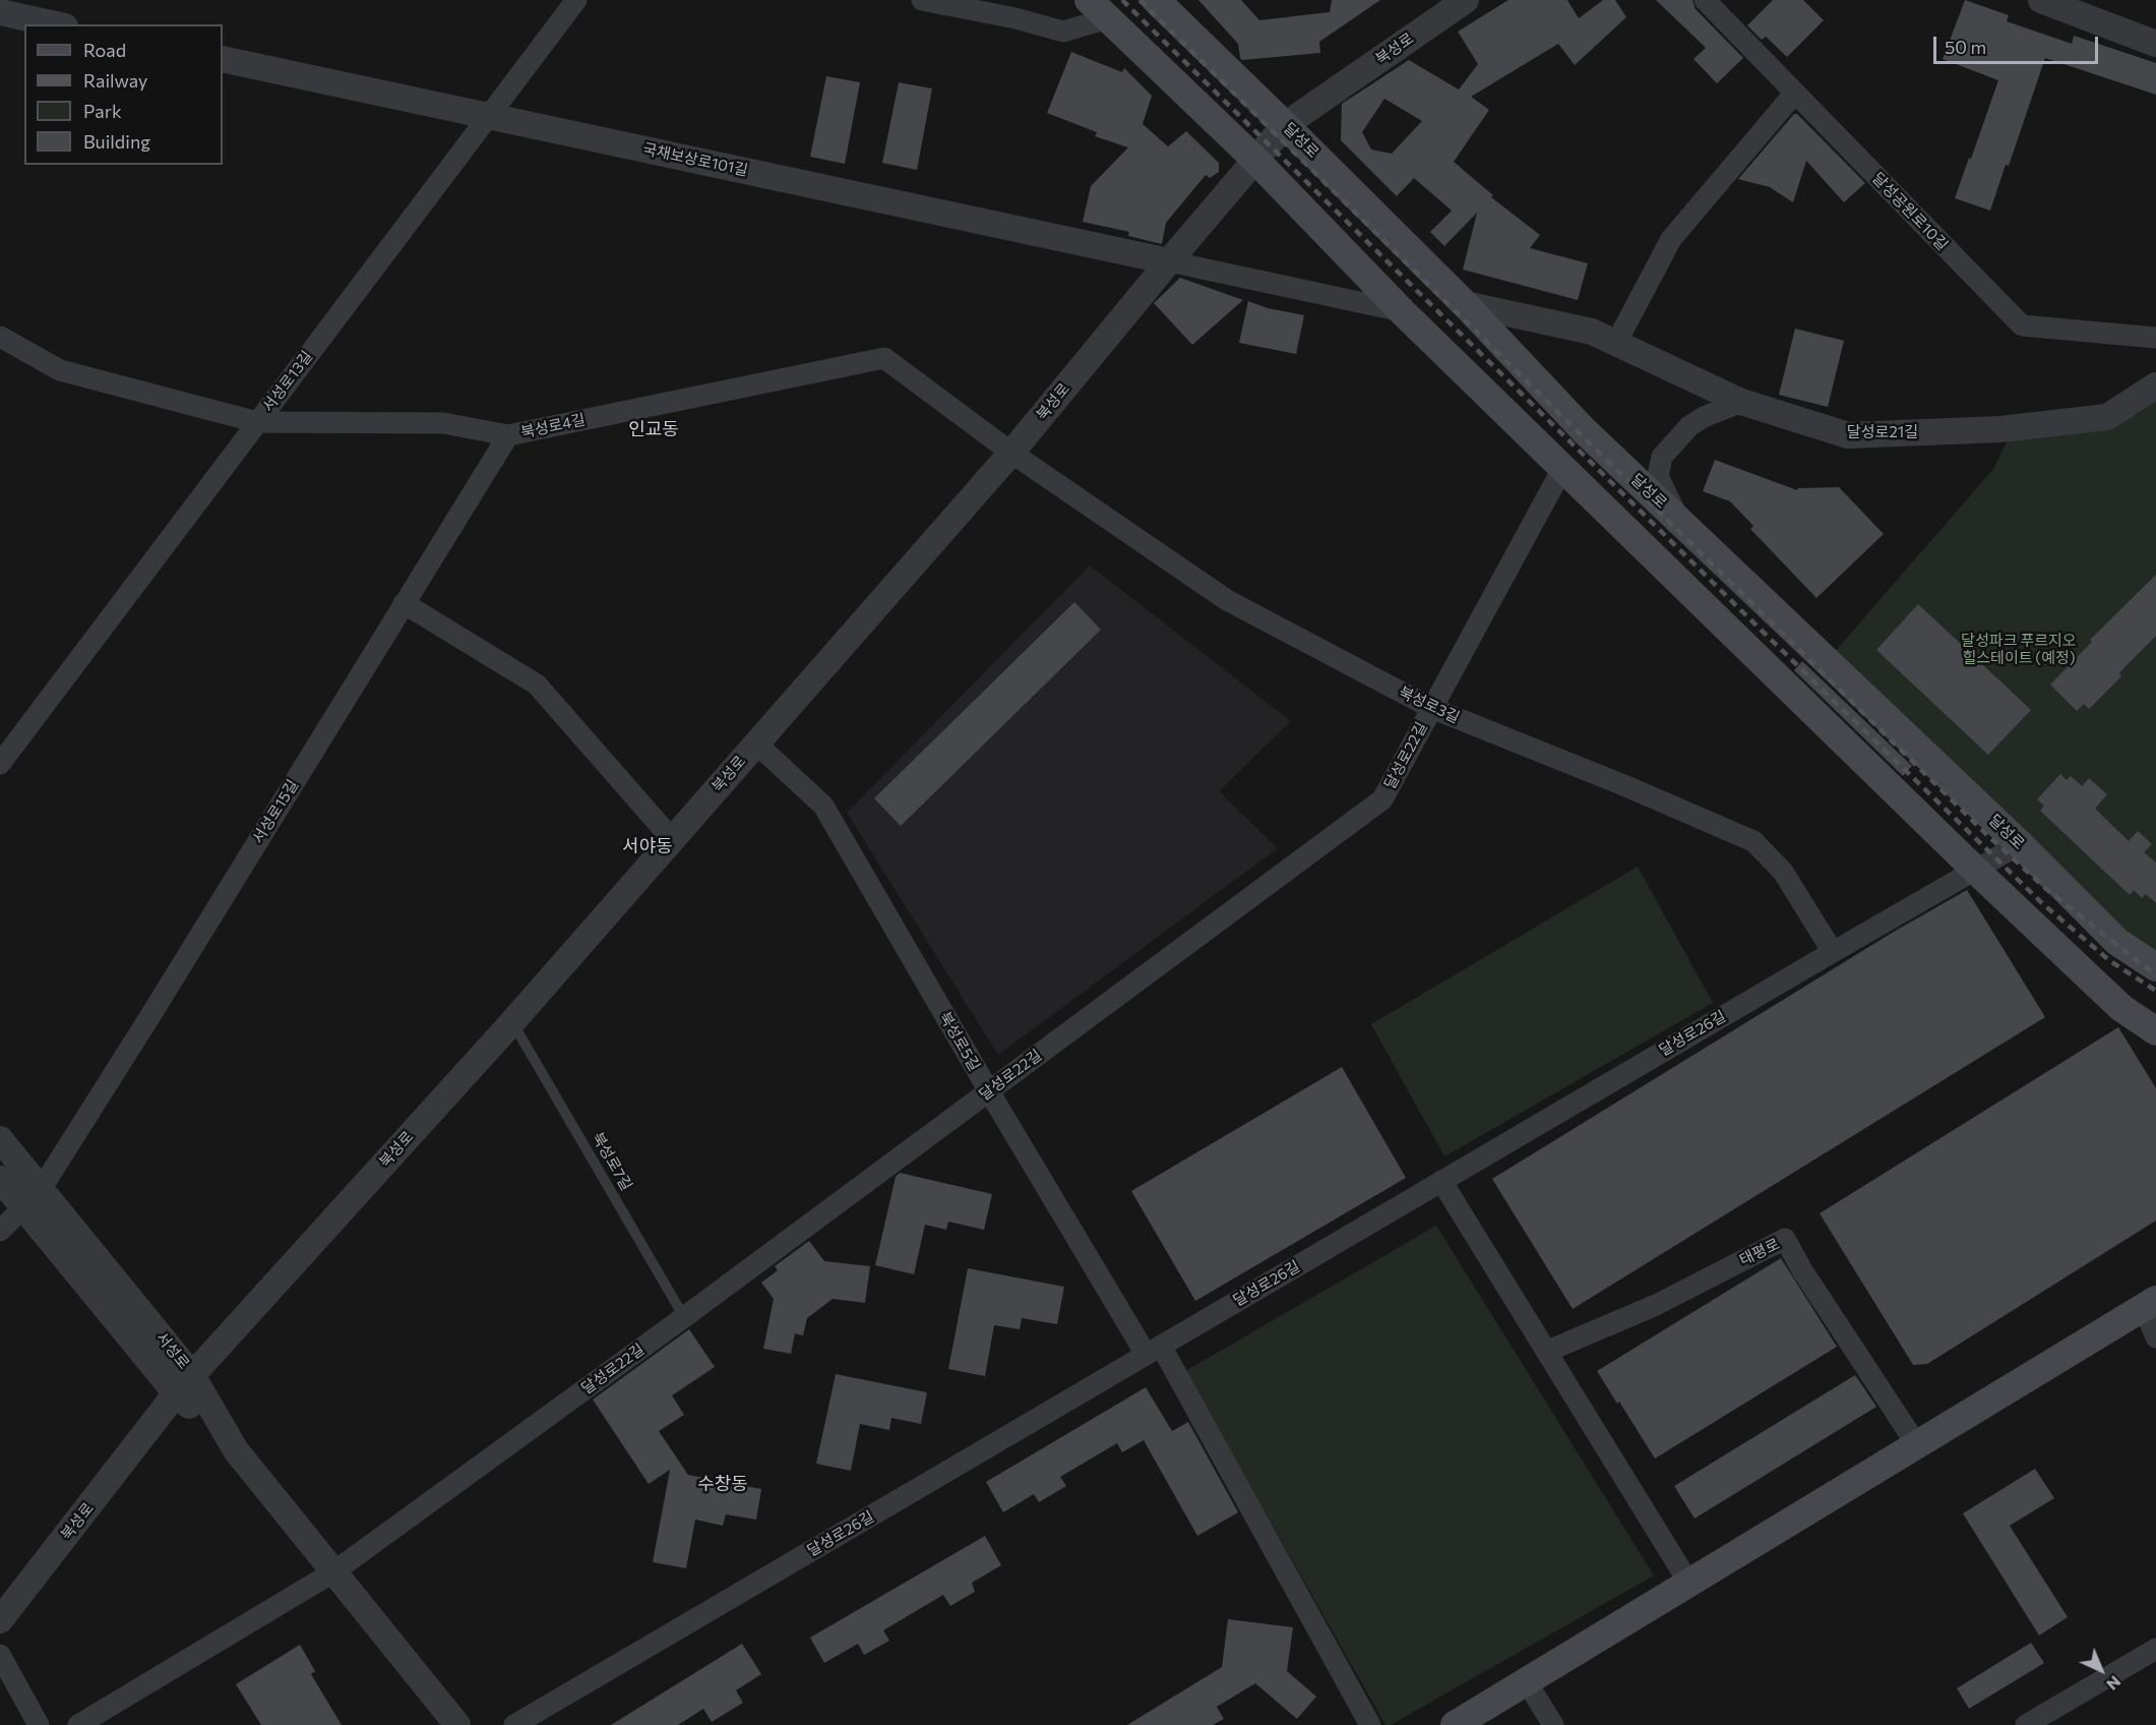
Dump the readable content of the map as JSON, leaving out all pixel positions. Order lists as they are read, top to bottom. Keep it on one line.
{"streets":{"main road":["달성로"],"street":["북성로","국채보상로101길","달성공원로10길","서성로13길","북성로4길","달성로21길","북성로3길","달성로22길","서성로15길","달성로26길","북성로5길","태평로","서성로"],"lane":["북성로7길"]},"crossings":[["북성로","달성로"],["북성로","국채보상로101길"],["북성로","북성로4길"],["북성로","북성로3길"],["북성로","북성로5길"],["북성로","북성로7길"],["북성로","서성로"],["달성로","달성로21길"],["달성로","달성로26길"],["국채보상로101길","서성로13길"],["서성로13길","북성로4길"],["북성로4길","북성로3길"],["북성로4길","서성로15길"],["북성로3길","달성로22길"],["북성로3길","달성로26길"],["달성로22길","북성로5길"],["달성로22길","북성로7길"],["달성로22길","서성로"],["서성로15길","서성로"],["달성로26길","북성로5길"]],"districts":["인교동","서야동","수창동"],"parks":["달성파크 푸르지오 힐스테이트 (예정)"],"legend":["Road","Railway","Park","Building"],"scale_bar":"50 m","north":"bottom right"}
